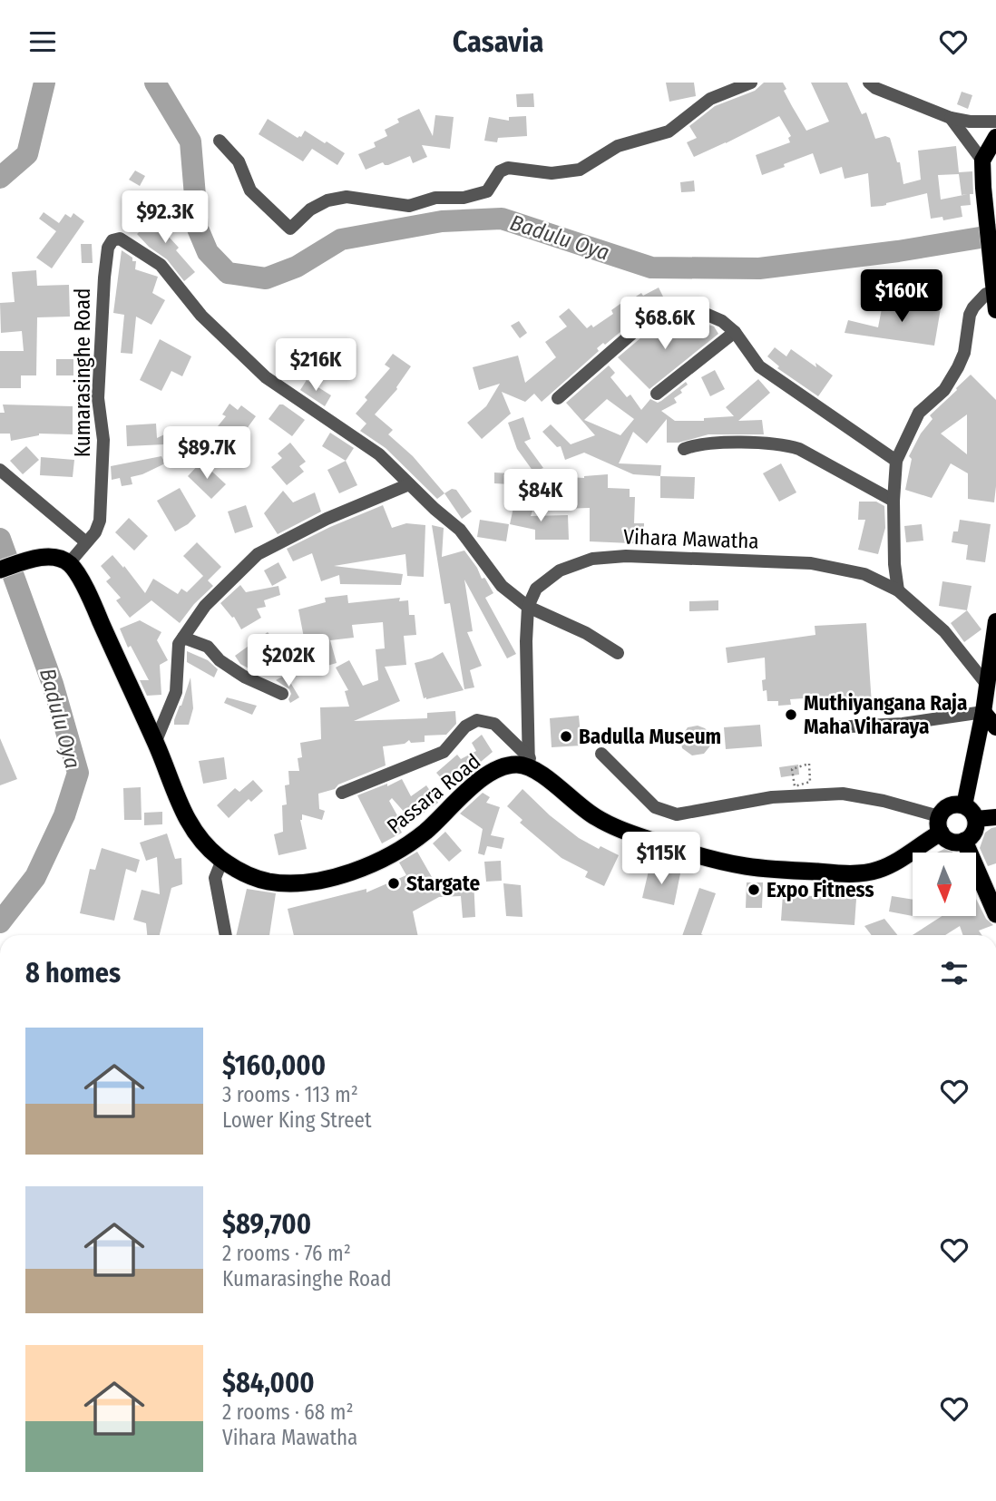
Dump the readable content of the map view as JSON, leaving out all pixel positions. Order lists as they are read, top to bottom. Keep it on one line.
{"streets":{"highway":["Passara Road"],"street":["Kumarasinghe Road","Vihara Mawatha"]},"crossings":[["Kumarasinghe Road","Vihara Mawatha"],["Kumarasinghe Road","Passara Road"]],"water":["Badulu Oya"],"places":["Muthiyangana Raja Maha Viharaya","Badulla Museum","Stargate","Expo Fitness"],"north":"bottom","page":{"header":"Casavia","price":["$92.3K","$160K","$68.6K","$216K","$89.7K","$84K","$202K","$115K"],"heading":"8 homes","list":[{"name":"$160,000","note":"3 rooms · 113 m² · Lower King Street"},{"name":"$89,700","note":"2 rooms · 76 m² · Kumarasinghe Road"},{"name":"$84,000","note":"2 rooms · 68 m² · Vihara Mawatha"}]}}
